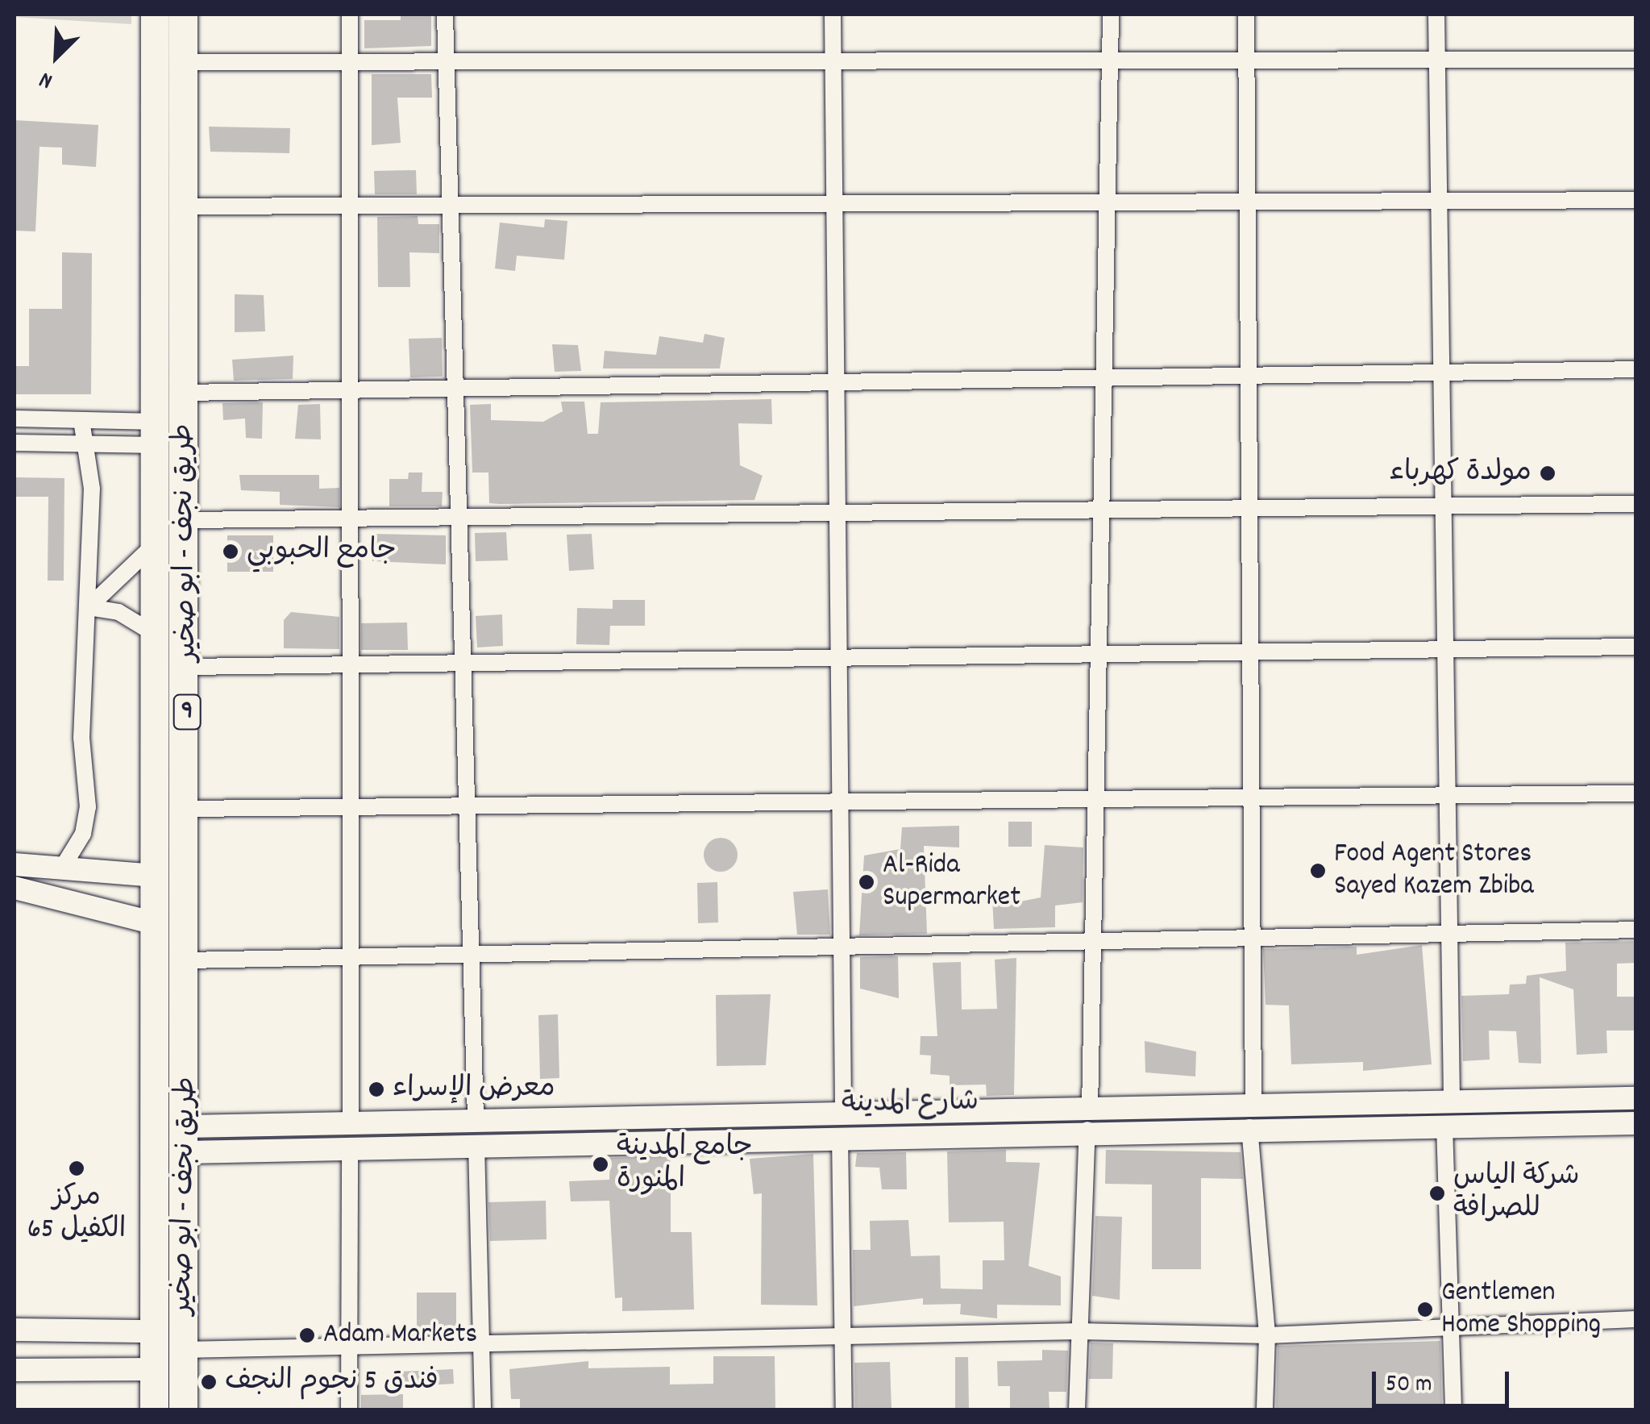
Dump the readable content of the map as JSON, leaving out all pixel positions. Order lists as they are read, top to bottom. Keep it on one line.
{"streets":{"highway":["طريق نجف - ابو صخير","9"],"main road":["شارع المدينة"]},"crossings":[["طريق نجف - ابو صخير","شارع المدينة"]],"places":["مولدة كهرباء","جامع الحبوبي","Food Agent Stores Sayed Kazem Zbiba","Al-Rida Supermarket","معرض الإسراء","جامع المدينة المنورة","مركز الكفيل 65","شركة الياس للصرافة","Gentlemen Home Shopping","Adam Markets","فندق 5 نجوم النجف"],"scale_bar":"50 m","north":"bottom left"}
